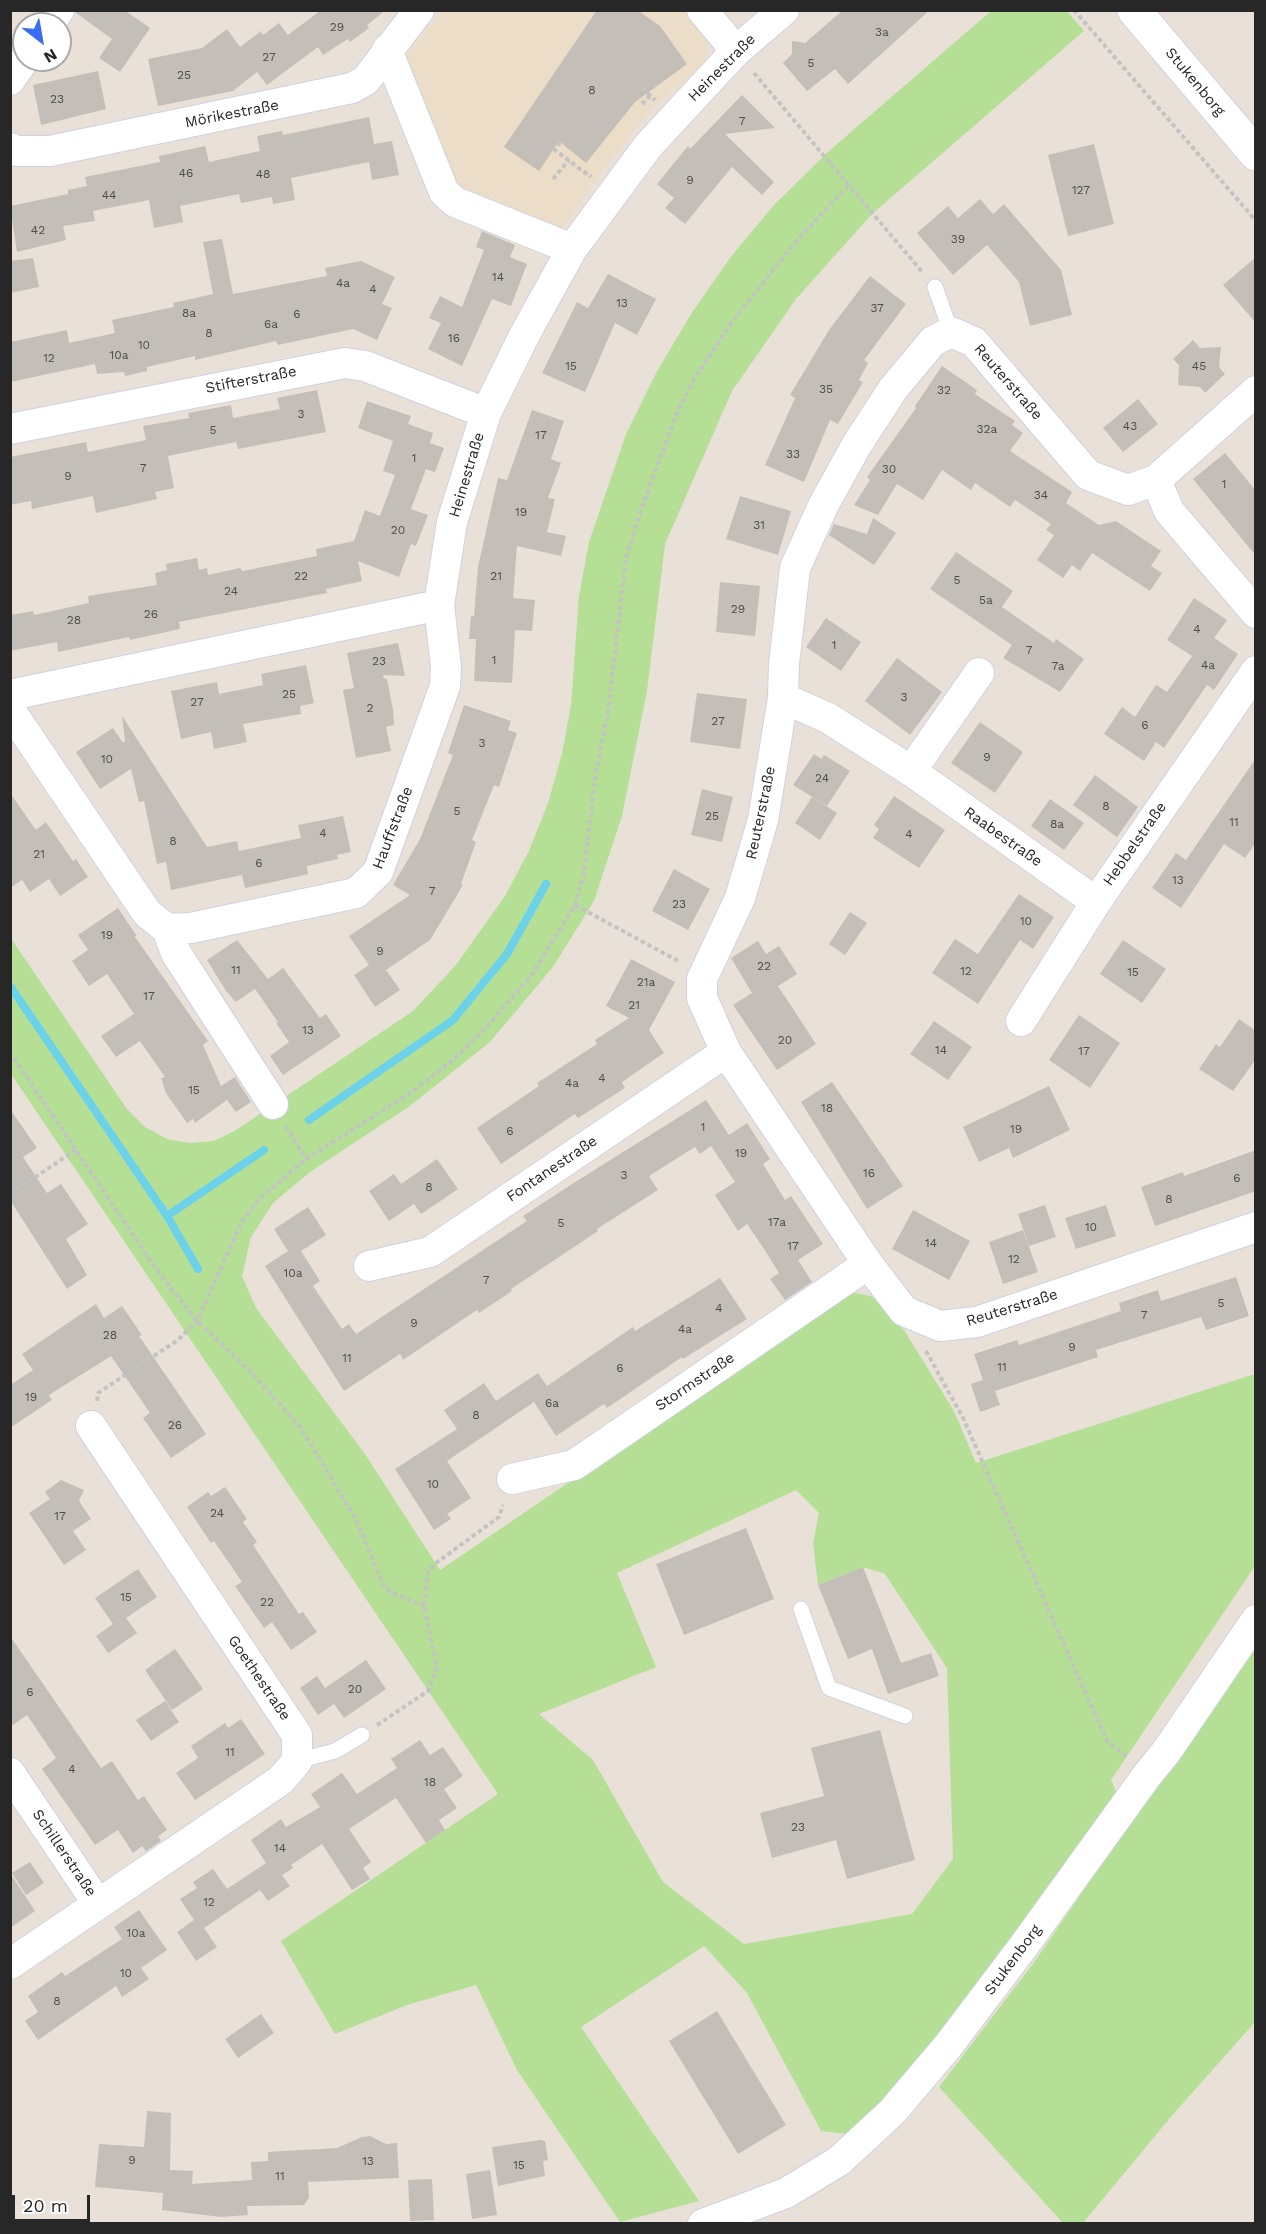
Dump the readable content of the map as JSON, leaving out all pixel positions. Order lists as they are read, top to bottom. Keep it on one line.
{"streets":{"street":["Heinestraße","Stukenborg","Mörikestraße","Stifterstraße","Reuterstraße","Hauffstraße","Raabestraße","Hebbelstraße","Fontanestraße","Stormstraße","Goethestraße","Schillerstraße"]},"crossings":[["Heinestraße","Stifterstraße"],["Heinestraße","Hauffstraße"],["Reuterstraße","Raabestraße"],["Reuterstraße","Fontanestraße"],["Reuterstraße","Stormstraße"],["Raabestraße","Hebbelstraße"]],"house_numbers":["29","3a","27","5","25","8","23","7","46","48","9","127","44","42","39","14","4a","4","13","37","8a","6","6a","8","16","10","10a","12","15","45","35","32","3","43","32a","5","17","33","1","7","30","9","1","34","19","31","20","22","21","5","24","5a","29","26","28","4","1","7","1","23","4a","7a","25","3","27","2","27","6","3","9","10","24","8","5","25","11","8a","4","4","8","21","6","13","7","23","10","19","9","22","11","12","15","21a","17","21","13","20","14","17","4","4a","15","18","1","19","6","19","16","3","6","8","8","17a","5","10","14","17","12","10a","7","5","4","7","9","4a","28","9","11","11","6","19","6a","8","26","10","24","17","15","22","20","6","11","4","18","23","14","12","10a","10","8","9","13","15","11"],"scale_bar":"20 m","north":"bottom right"}
